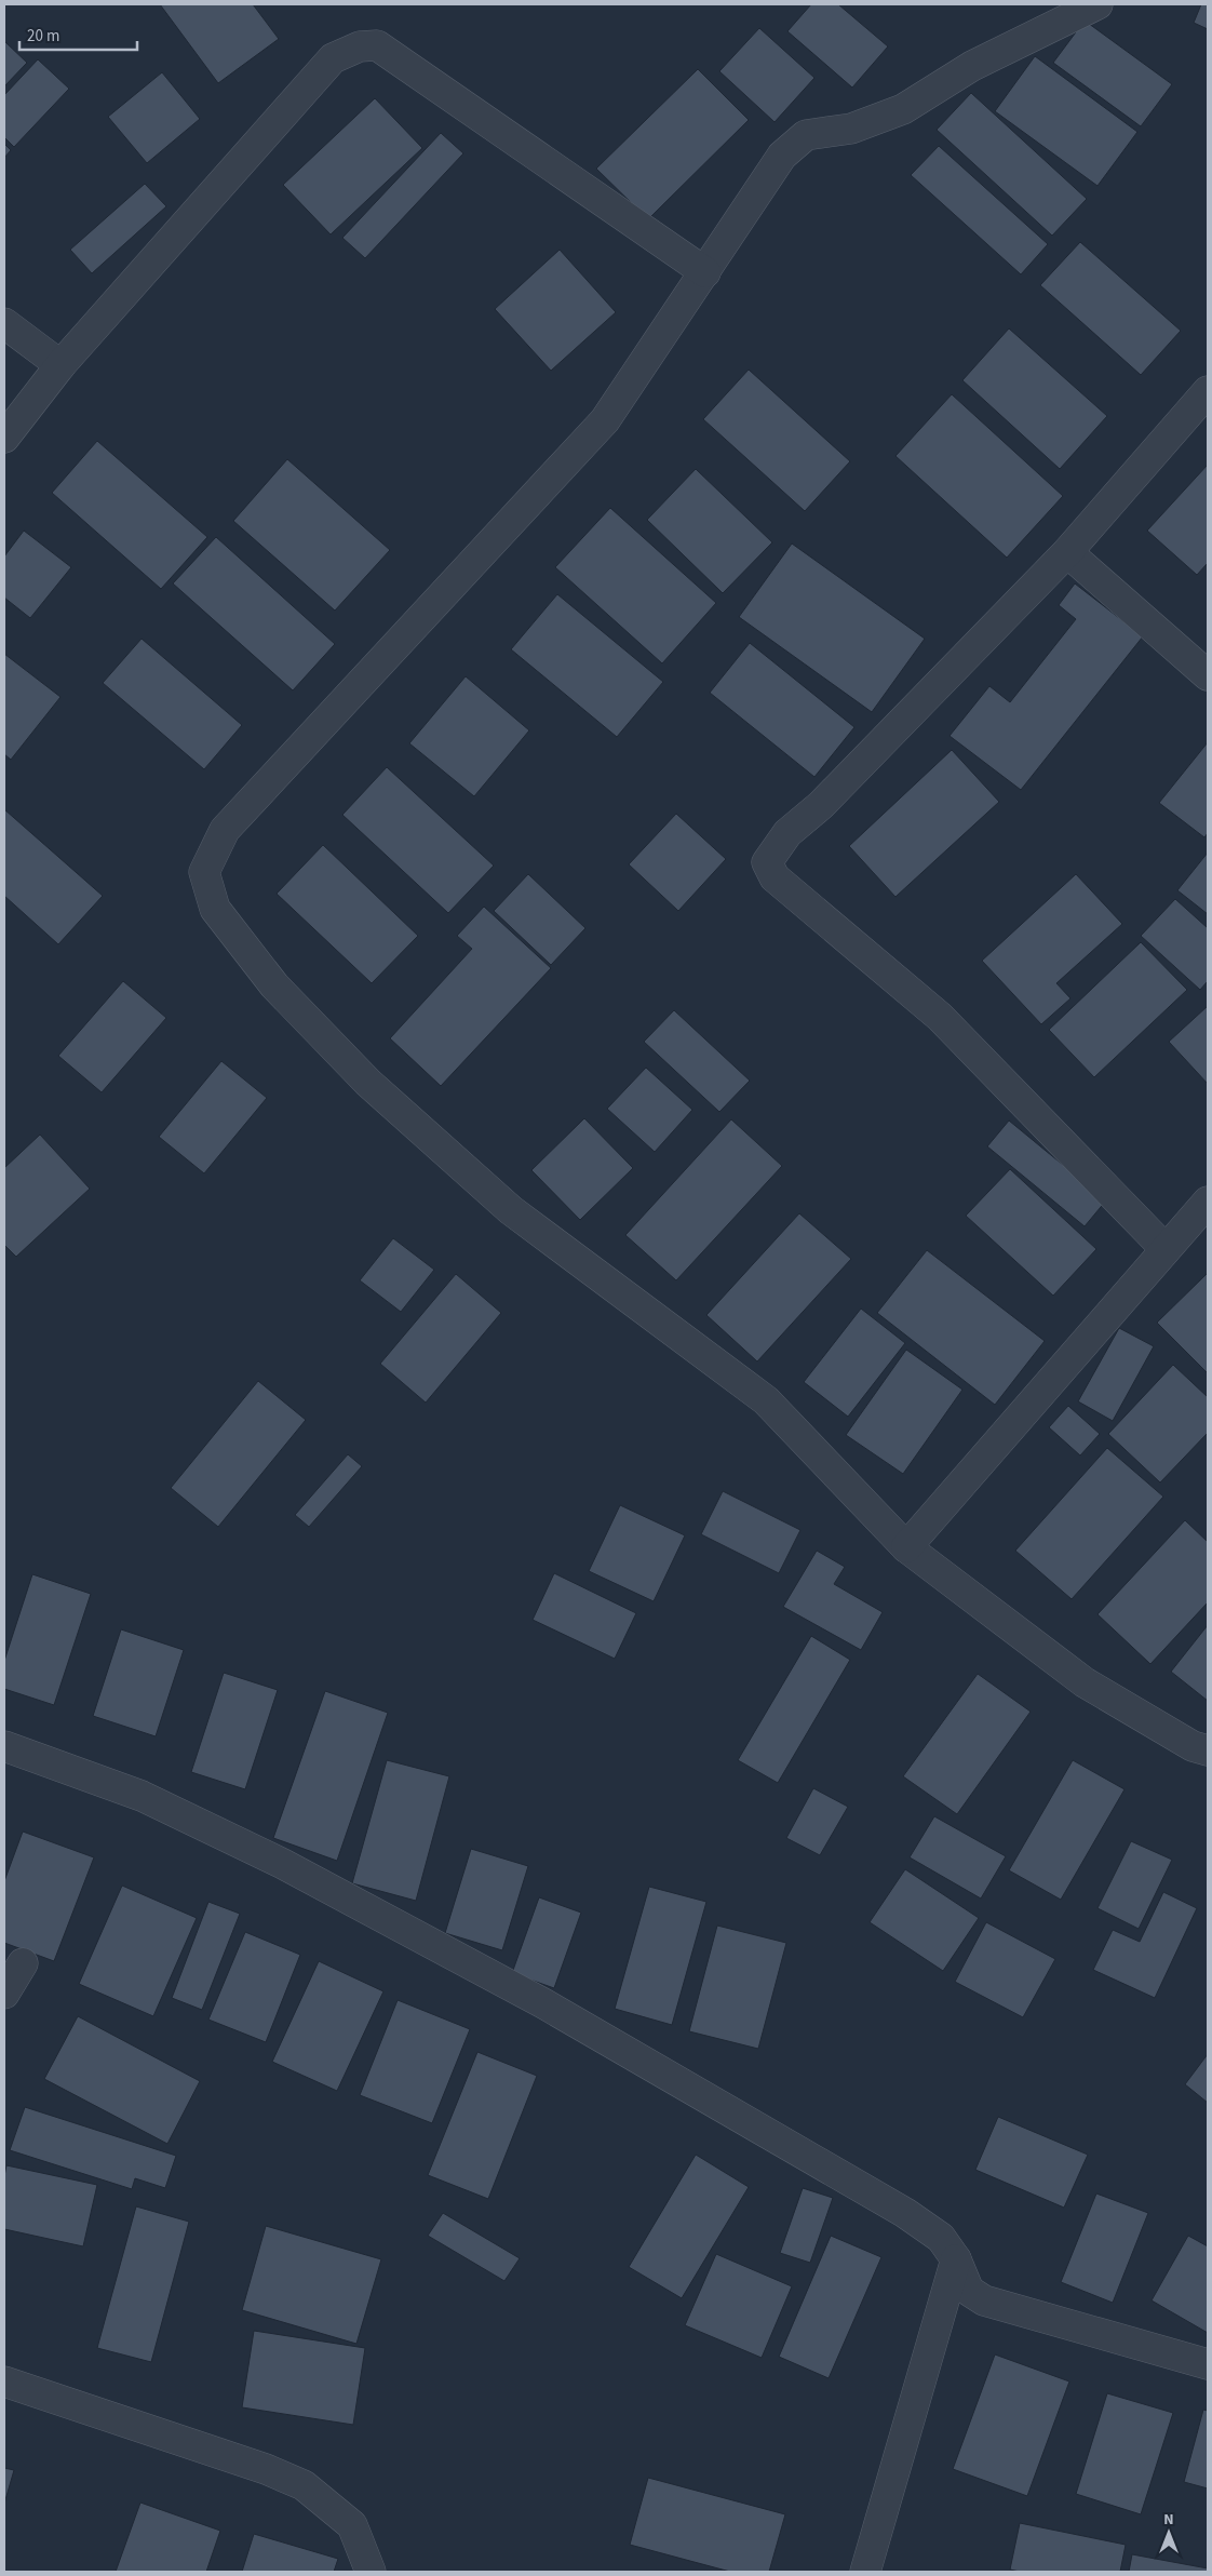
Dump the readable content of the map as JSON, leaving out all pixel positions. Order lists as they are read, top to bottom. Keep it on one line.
{"scale_bar":"20 m","north":"top"}
